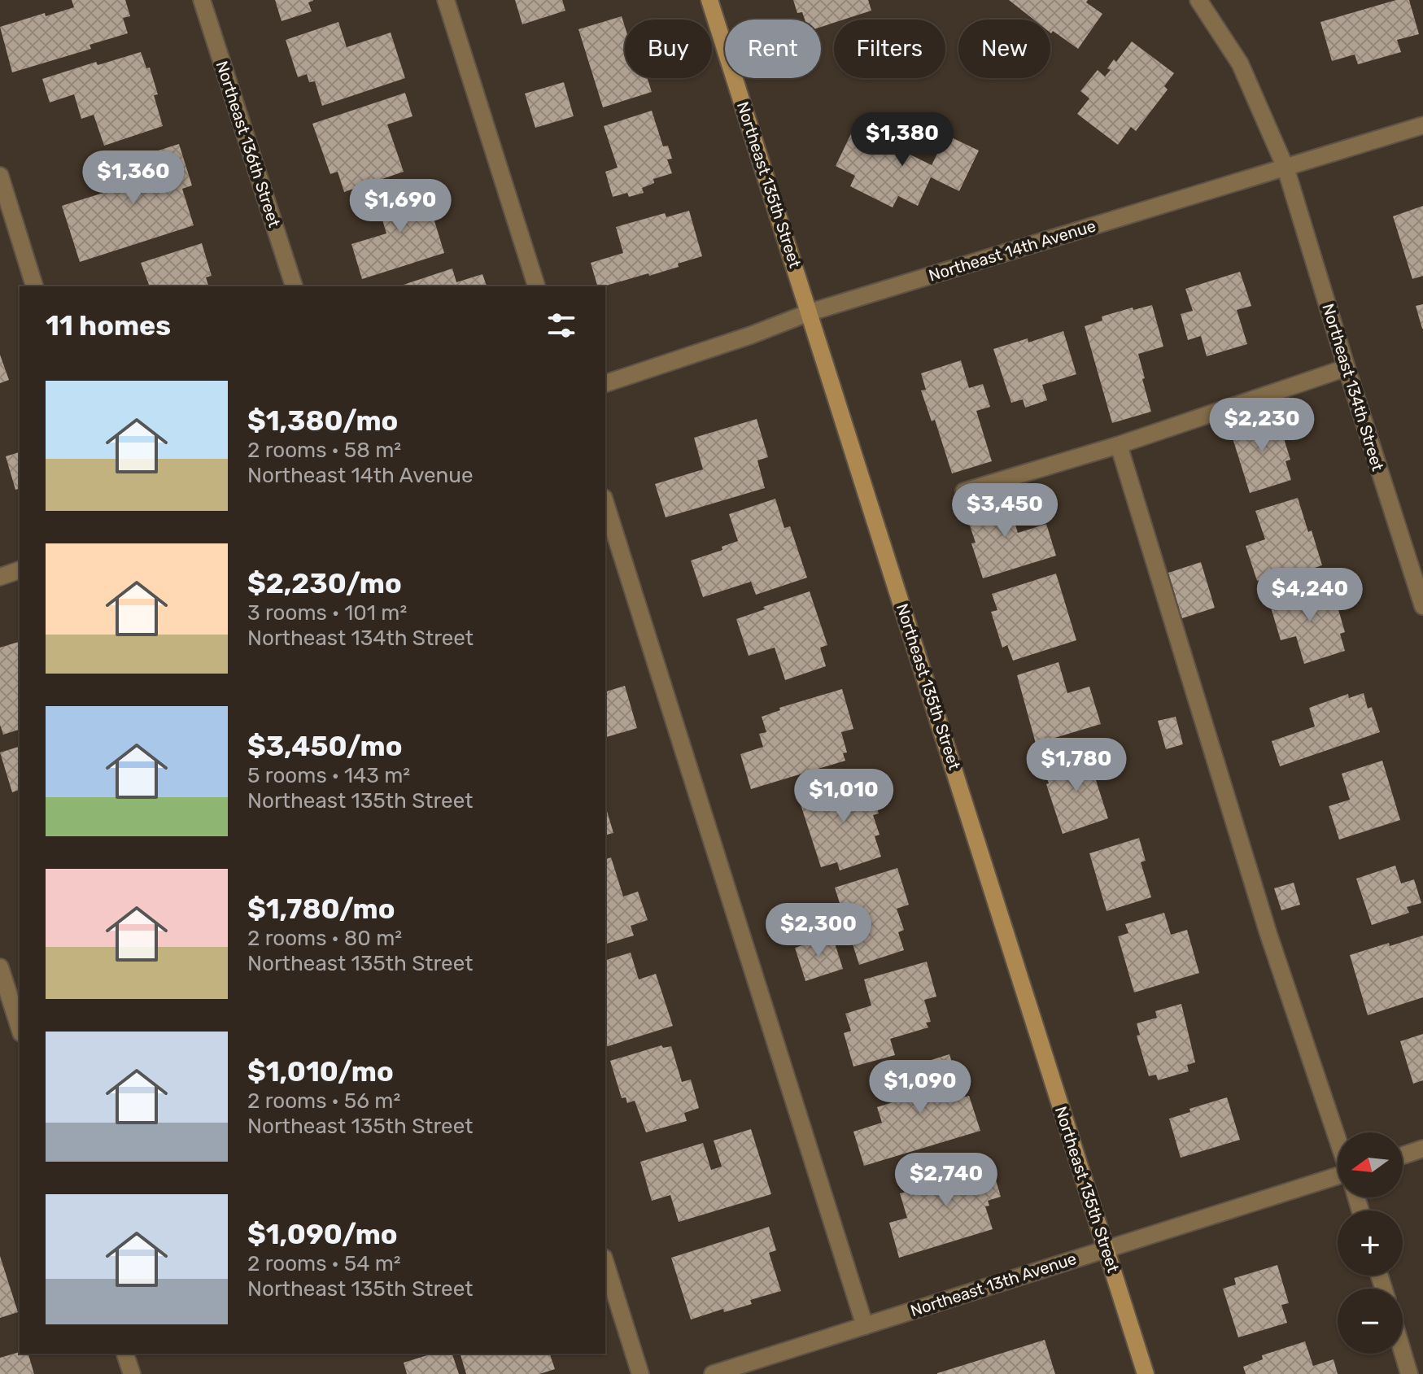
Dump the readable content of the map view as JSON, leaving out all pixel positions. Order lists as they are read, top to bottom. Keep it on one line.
{"streets":{"main road":["Northeast 135th Street"],"street":["Northeast 136th Street","Northeast 14th Avenue","Northeast 134th Street","Northeast 13th Avenue"]},"crossings":[["Northeast 135th Street","Northeast 14th Avenue"],["Northeast 135th Street","Northeast 13th Avenue"],["Northeast 14th Avenue","Northeast 134th Street"]],"north":"left","page":{"chip":["Buy","Rent","Filters","New"],"price":["$1,380","$1,360","$1,690","$2,230","$3,450","$4,240","$1,780","$1,010","$2,300","$1,090","$2,740"],"heading":"11 homes","list":[{"name":"$1,380/mo","note":"2 rooms · 58 m² · Northeast 14th Avenue"},{"name":"$2,230/mo","note":"3 rooms · 101 m² · Northeast 134th Street"},{"name":"$3,450/mo","note":"5 rooms · 143 m² · Northeast 135th Street"},{"name":"$1,780/mo","note":"2 rooms · 80 m² · Northeast 135th Street"},{"name":"$1,010/mo","note":"2 rooms · 56 m² · Northeast 135th Street"},{"name":"$1,090/mo","note":"2 rooms · 54 m² · Northeast 135th Street"}],"map_buttons":["+","−"]}}
